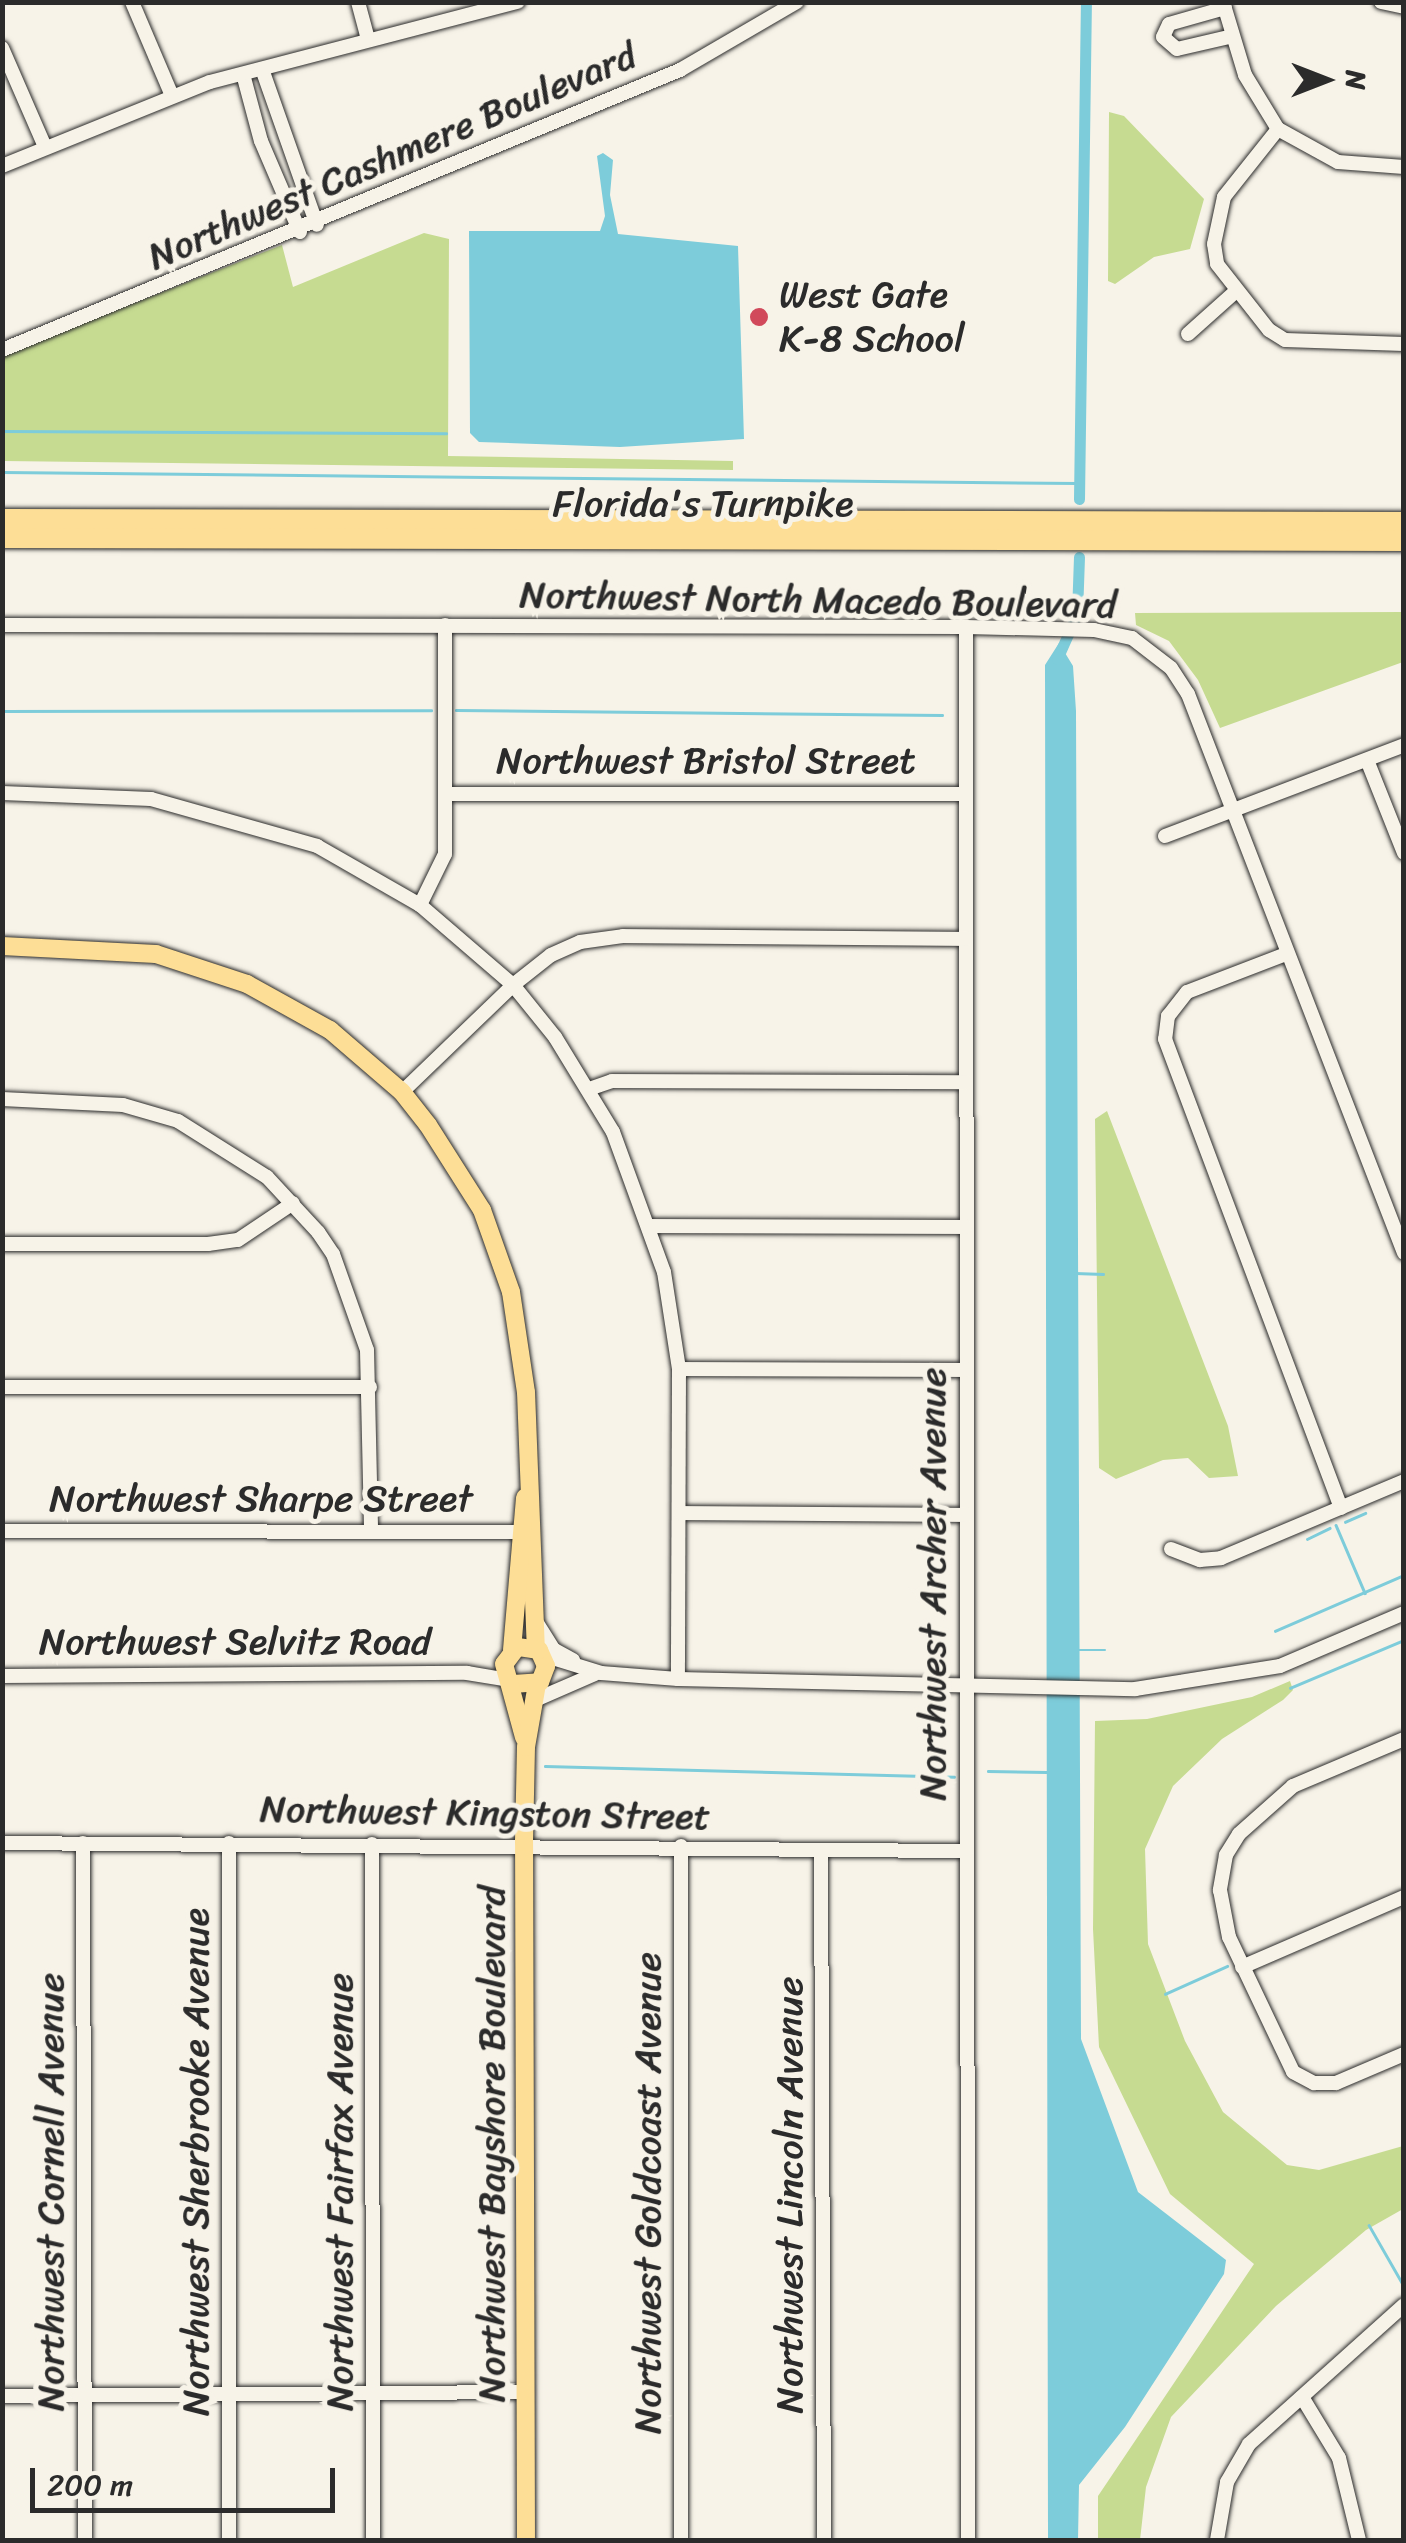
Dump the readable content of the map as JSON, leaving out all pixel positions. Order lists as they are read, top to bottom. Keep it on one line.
{"streets":{"highway":["Florida's Turnpike"],"main road":["Northwest Bayshore Boulevard"],"street":["Northwest Cashmere Boulevard","Northwest North Macedo Boulevard","Northwest Bristol Street","Northwest Sharpe Street","Northwest Archer Avenue","Northwest Selvitz Road","Northwest Kingston Street","Northwest Sherbrooke Avenue","Northwest Cornell Avenue","Northwest Fairfax Avenue","Northwest Goldcoast Avenue","Northwest Lincoln Avenue"]},"crossings":[["Northwest North Macedo Boulevard","Northwest Archer Avenue"],["Northwest Bristol Street","Northwest Archer Avenue"],["Northwest Archer Avenue","Northwest Kingston Street"],["Northwest Selvitz Road","Northwest Bayshore Boulevard"],["Northwest Kingston Street","Northwest Bayshore Boulevard"],["Northwest Kingston Street","Northwest Sherbrooke Avenue"],["Northwest Kingston Street","Northwest Cornell Avenue"],["Northwest Kingston Street","Northwest Fairfax Avenue"],["Northwest Kingston Street","Northwest Goldcoast Avenue"],["Northwest Kingston Street","Northwest Lincoln Avenue"]],"places":["West Gate K-8 School"],"scale_bar":"200 m","north":"right"}
